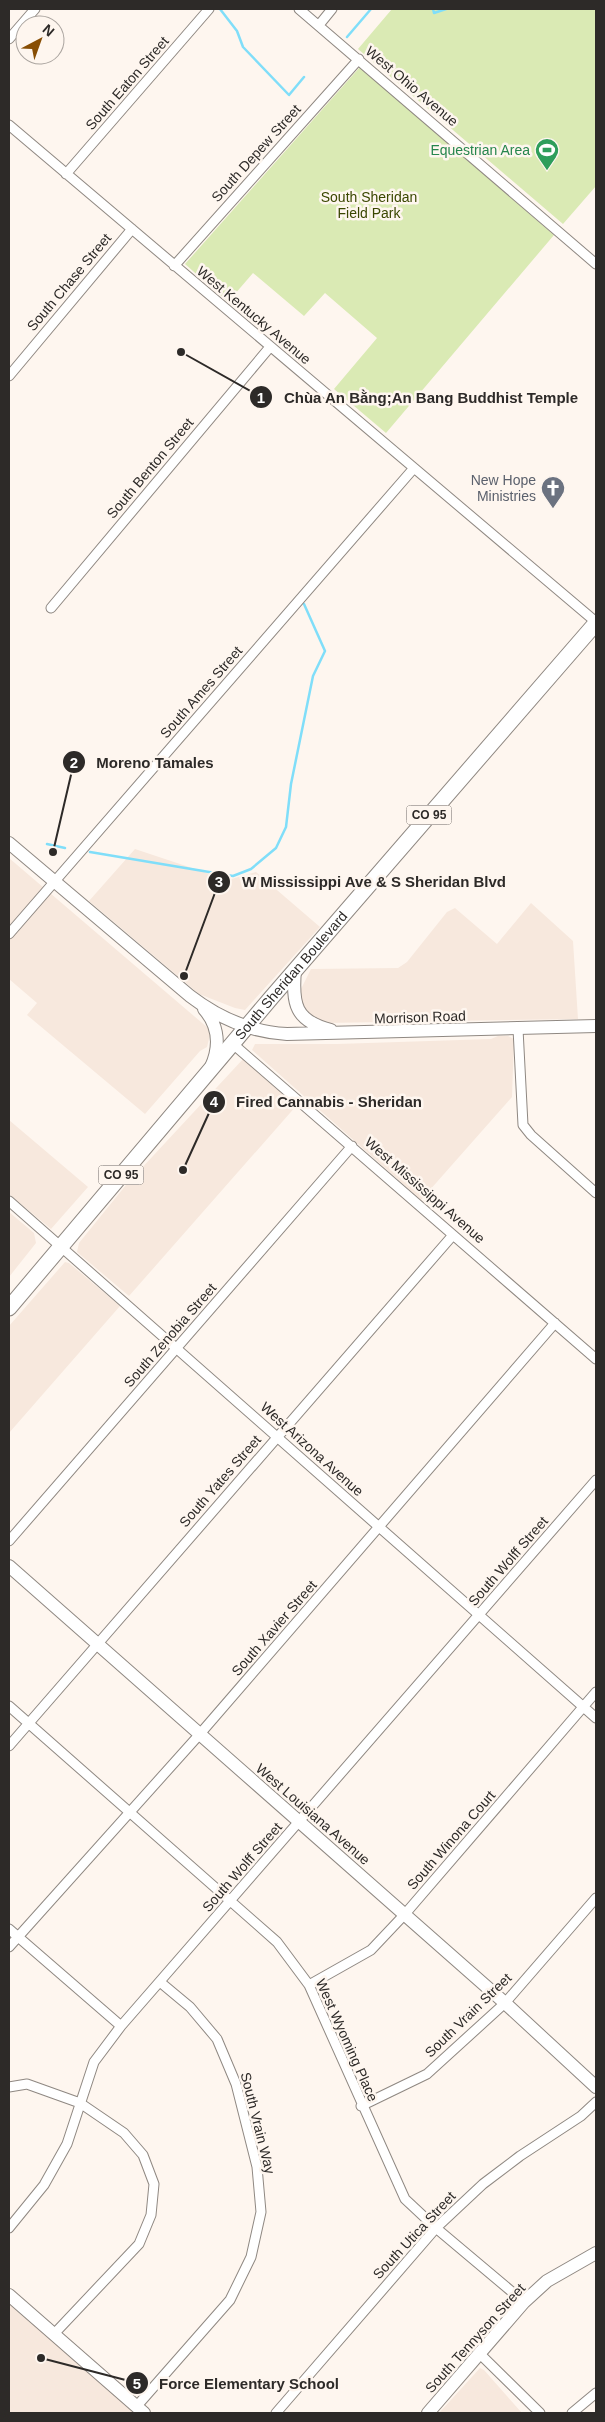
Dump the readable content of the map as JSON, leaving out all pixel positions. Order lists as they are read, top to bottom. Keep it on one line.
{"streets":{"main road":["CO 95","South Sheridan Boulevard"],"street":["South Eaton Street","West Ohio Avenue","South Depew Street","South Chase Street","West Kentucky Avenue","South Benton Street","South Ames Street","Morrison Road","West Mississippi Avenue","South Zenobia Street","West Arizona Avenue","South Yates Street","South Wolff Street","South Xavier Street","West Louisiana Avenue","South Winona Court","South Vrain Street","West Wyoming Place","South Vrain Way","South Utica Street","South Tennyson Street"]},"crossings":[["South Eaton Street","West Kentucky Avenue"],["West Ohio Avenue","South Depew Street"],["South Depew Street","West Kentucky Avenue"],["South Chase Street","West Kentucky Avenue"],["West Kentucky Avenue","South Benton Street"],["West Kentucky Avenue","South Ames Street"],["West Kentucky Avenue","South Sheridan Boulevard"],["South Sheridan Boulevard","Morrison Road"],["South Sheridan Boulevard","West Mississippi Avenue"],["South Sheridan Boulevard","West Arizona Avenue"],["West Mississippi Avenue","South Zenobia Street"],["West Mississippi Avenue","South Yates Street"],["West Mississippi Avenue","South Xavier Street"],["South Zenobia Street","West Arizona Avenue"],["West Arizona Avenue","South Yates Street"],["West Arizona Avenue","South Wolff Street"],["West Arizona Avenue","South Xavier Street"],["West Arizona Avenue","South Winona Court"],["South Yates Street","West Louisiana Avenue"],["South Yates Street","West Wyoming Place"],["South Wolff Street","West Louisiana Avenue"],["South Wolff Street","West Wyoming Place"],["South Wolff Street","South Vrain Way"],["South Xavier Street","West Louisiana Avenue"],["South Xavier Street","West Wyoming Place"],["West Louisiana Avenue","South Winona Court"],["West Louisiana Avenue","South Vrain Street"],["South Winona Court","West Wyoming Place"],["South Vrain Street","West Wyoming Place"],["West Wyoming Place","South Utica Street"],["West Wyoming Place","South Tennyson Street"]],"parks":["South Sheridan Field Park"],"places":{"sports":["Equestrian Area"],"other":["Chùa An Bằng;An Bang Buddhist Temple","Moreno Tamales","W Mississippi Ave & S Sheridan Blvd","Fired Cannabis - Sheridan","Force Elementary School"],"church":["New Hope Ministries"]},"north":"top right"}
